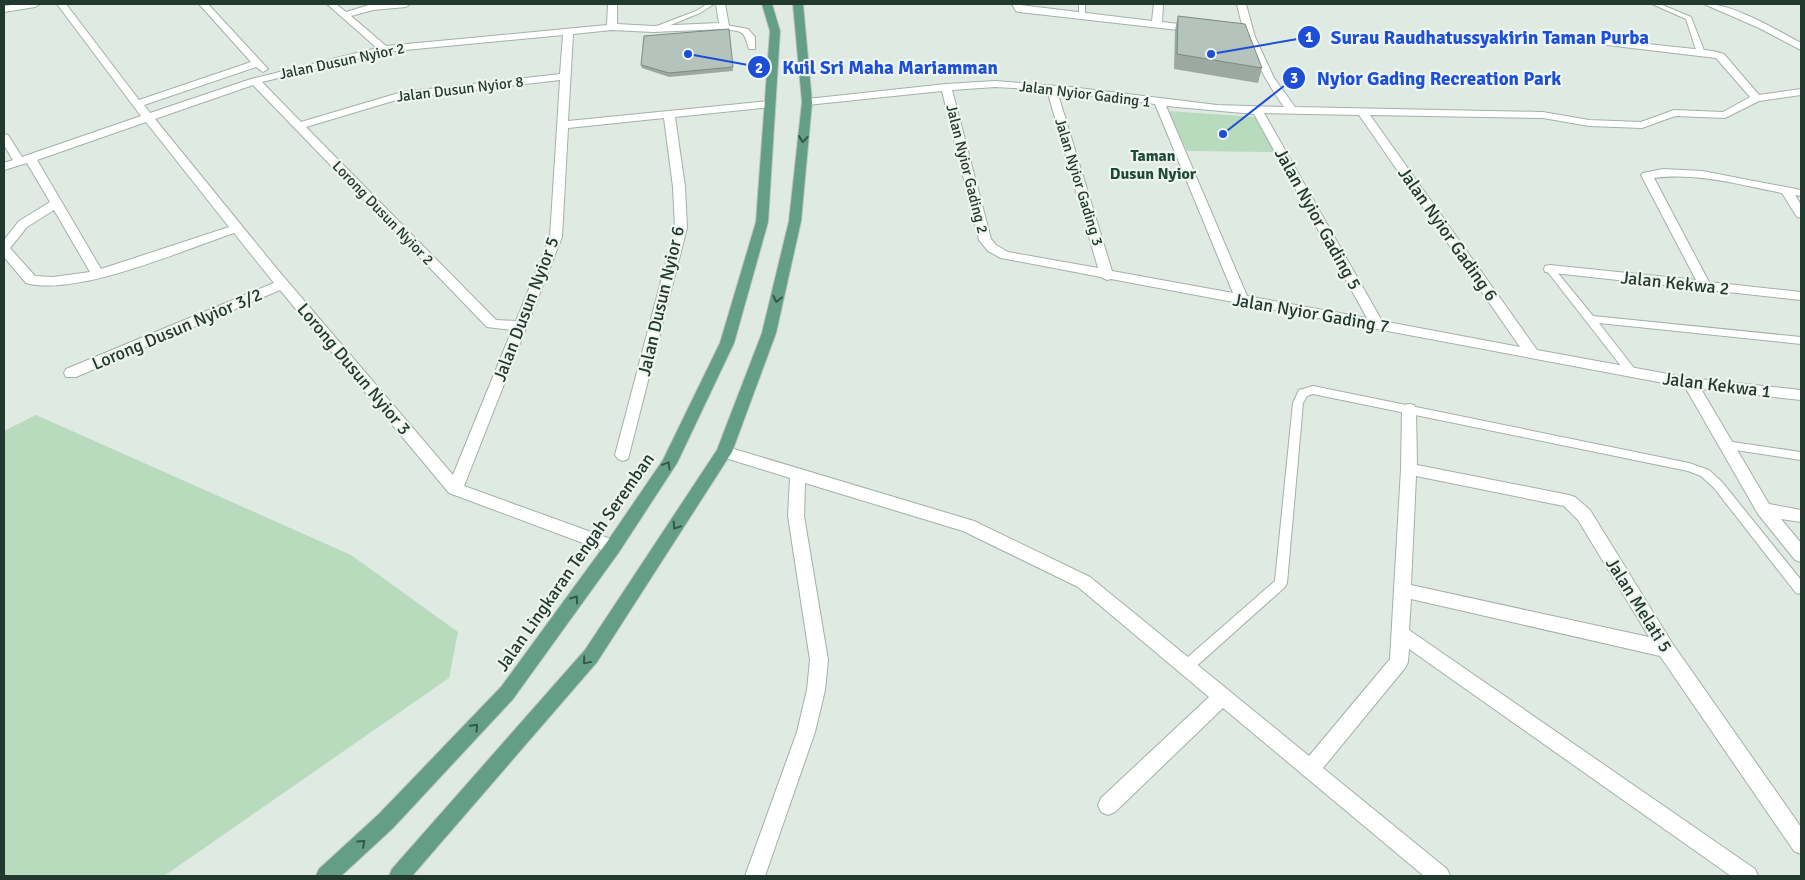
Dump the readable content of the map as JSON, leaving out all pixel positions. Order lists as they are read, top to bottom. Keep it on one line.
{"streets":{"main road":["Jalan Lingkaran Tengah Seremban"],"street":["Jalan Dusun Nyior 2","Jalan Dusun Nyior 8","Jalan Nyior Gading 1","Jalan Nyior Gading 2","Jalan Nyior Gading 3","Lorong Dusun Nyior 2","Jalan Nyior Gading 5","Jalan Nyior Gading 6","Jalan Kekwa 2","Jalan Dusun Nyior 6","Jalan Dusun Nyior 5","Jalan Nyior Gading 7","Lorong Dusun Nyior 3/2","Lorong Dusun Nyior 3","Jalan Kekwa 1","Jalan Melati 5"]},"crossings":[["Jalan Dusun Nyior 2","Lorong Dusun Nyior 2"],["Jalan Dusun Nyior 2","Jalan Dusun Nyior 5"],["Jalan Dusun Nyior 2","Lorong Dusun Nyior 3"],["Jalan Dusun Nyior 8","Lorong Dusun Nyior 2"],["Jalan Dusun Nyior 8","Jalan Dusun Nyior 5"],["Jalan Nyior Gading 1","Jalan Nyior Gading 2"],["Jalan Nyior Gading 1","Jalan Nyior Gading 3"],["Jalan Nyior Gading 1","Jalan Nyior Gading 5"],["Jalan Nyior Gading 1","Jalan Nyior Gading 6"],["Jalan Nyior Gading 2","Jalan Nyior Gading 7"],["Jalan Nyior Gading 3","Jalan Nyior Gading 7"],["Lorong Dusun Nyior 2","Jalan Dusun Nyior 5"],["Jalan Nyior Gading 5","Jalan Nyior Gading 7"],["Jalan Nyior Gading 6","Jalan Nyior Gading 7"],["Jalan Dusun Nyior 5","Lorong Dusun Nyior 3"],["Jalan Nyior Gading 7","Jalan Kekwa 1"],["Lorong Dusun Nyior 3/2","Lorong Dusun Nyior 3"]],"districts":["Taman Dusun Nyior"],"places":["Kuil Sri Maha Mariamman","Surau Raudhatussyakirin Taman Purba","Nyior Gading Recreation Park"]}
